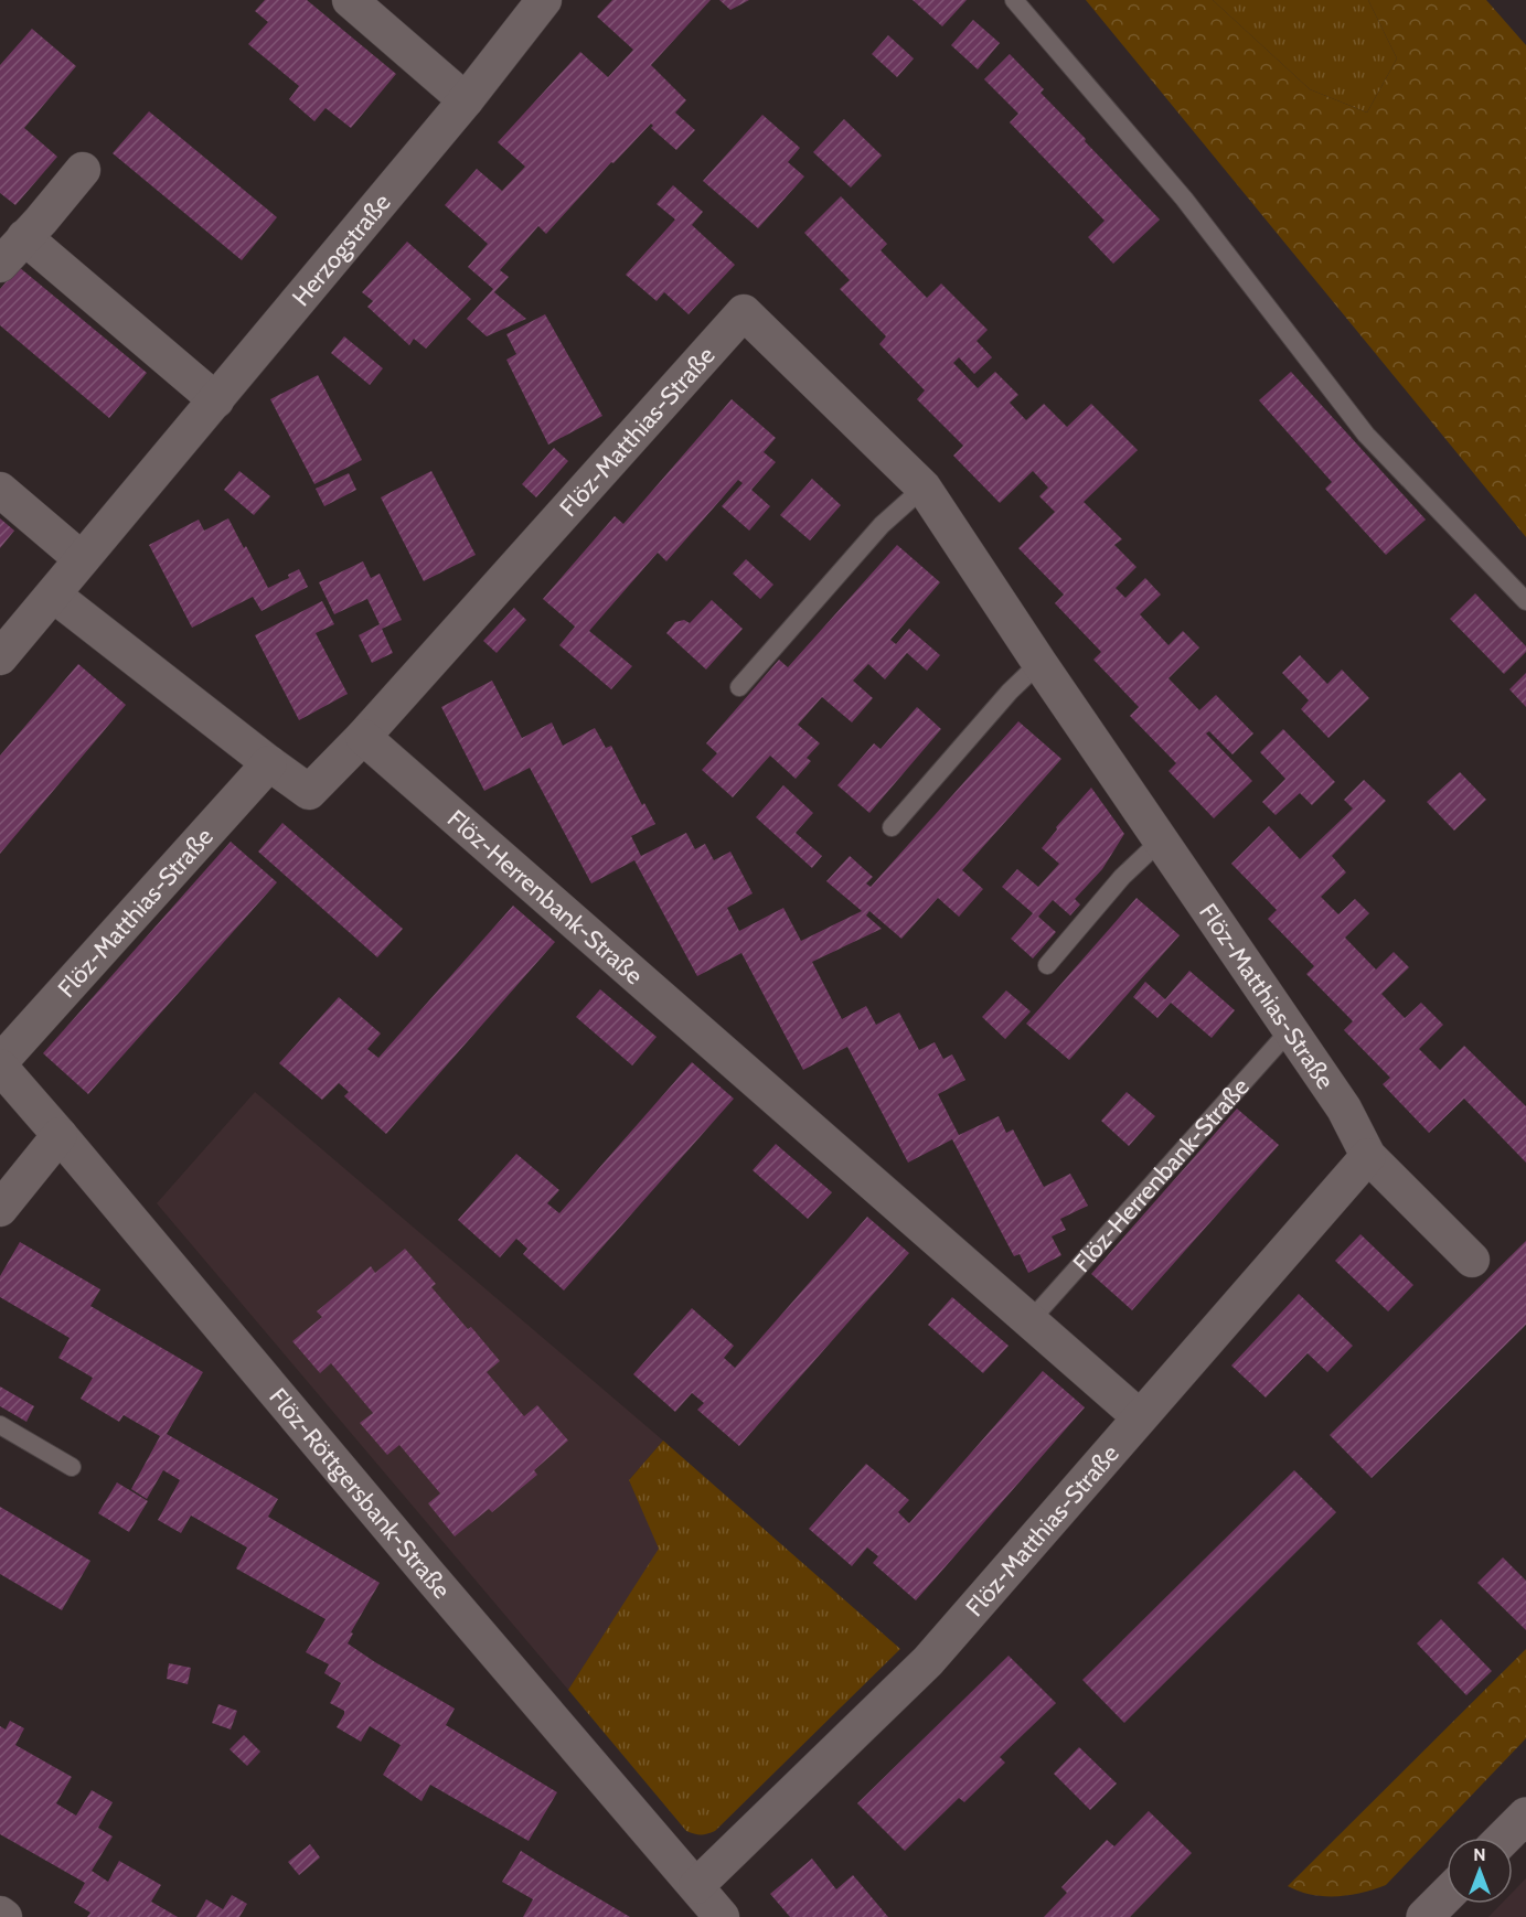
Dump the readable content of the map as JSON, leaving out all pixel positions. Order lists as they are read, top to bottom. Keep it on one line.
{"streets":{"street":["Herzogstraße","Flöz-Matthias-Straße","Flöz-Herrenbank-Straße","Flöz-Röttgersbank-Straße"]},"crossings":[["Flöz-Matthias-Straße","Flöz-Herrenbank-Straße"],["Flöz-Matthias-Straße","Flöz-Röttgersbank-Straße"]],"north":"top"}
